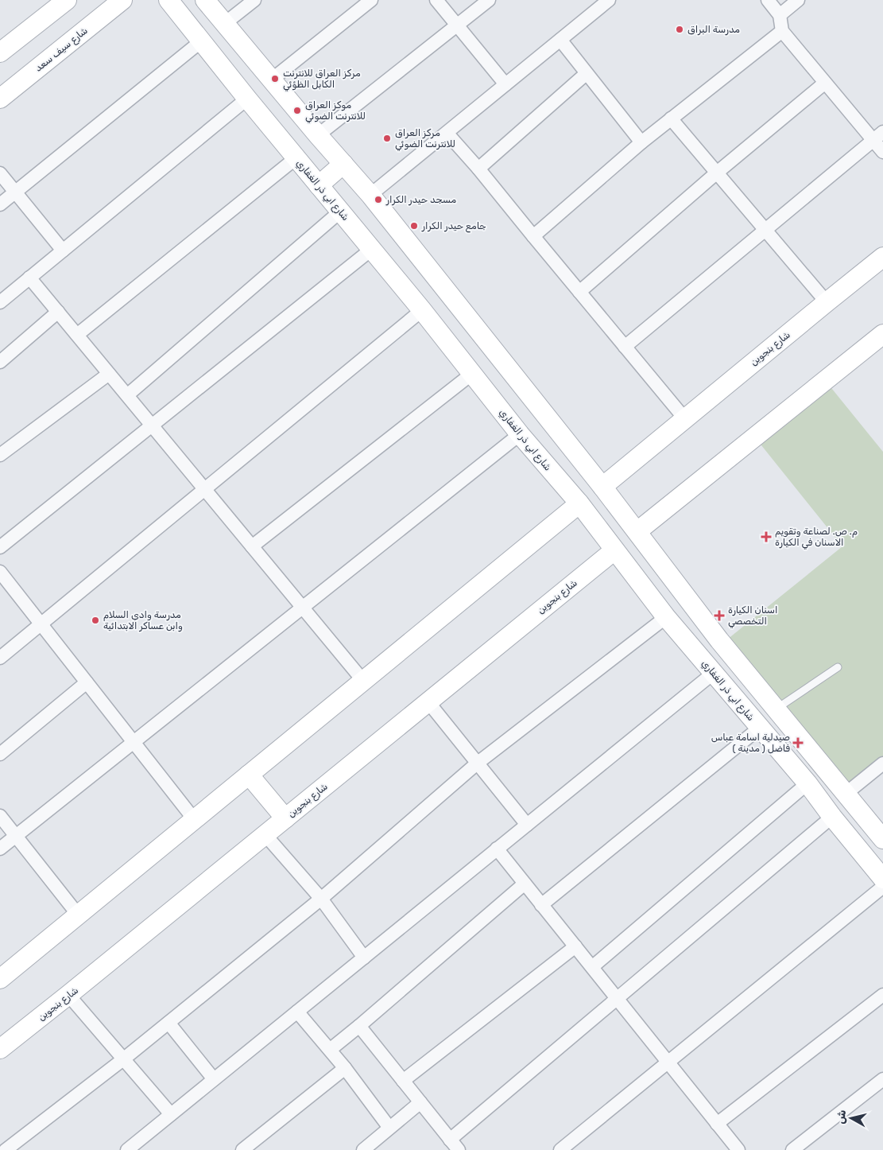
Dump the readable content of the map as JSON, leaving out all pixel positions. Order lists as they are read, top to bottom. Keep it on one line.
{"streets":{"street":["شارع سيف سعد","شارع ابي ذر الغفاري","شارع بنجوين"]},"crossings":[["شارع ابي ذر الغفاري","شارع بنجوين"]],"places":{"other":["مدرسة البراق","مركز العراق للانترنت الكابل الظؤئي","موكز العراق للانترنت الضوئي","مركز العراق للانترنت الضوئي","مسجد حيدر الكرار","جامع حيدر الكرار","مدرسة وادي السلام وابن عساكر الابتدائية"],"health":["م. ص. لصناعة وتقويم الاسنان في الكيارة","اسنان الكيارة التخصصي","صيدلية اسامة عباس فاضل ( مدينة )"]},"north":"left"}
